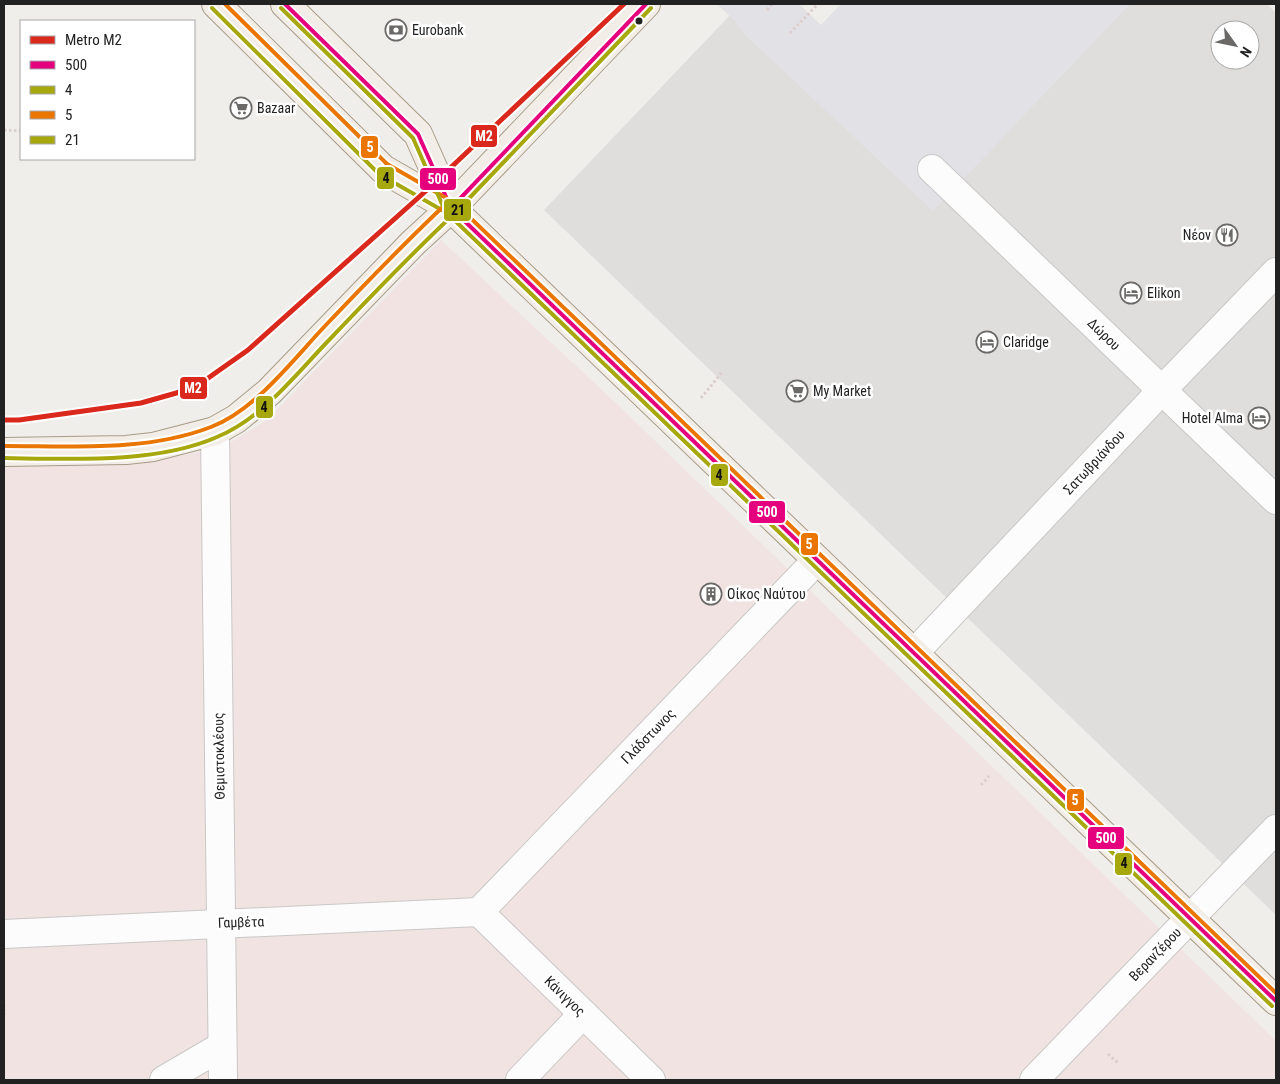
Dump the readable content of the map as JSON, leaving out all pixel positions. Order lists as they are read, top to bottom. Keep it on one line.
{"streets":{"street":["Δώρου","Σατωβριάνδου","Γλάδστωνος","Θεμιστοκλέους","Γαμβέτα","Βερανζέρου","Κάνιγγος"]},"crossings":[["Δώρου","Σατωβριάνδου"],["Γλάδστωνος","Γαμβέτα"],["Γλάδστωνος","Κάνιγγος"],["Θεμιστοκλέους","Γαμβέτα"],["Γαμβέτα","Κάνιγγος"]],"places":{"bank":["Eurobank"],"supermarket":["Bazaar","My Market"],"restaurant":["Νέον"],"hotel":["Elikon","Claridge","Hotel Alma"],"building":["Οίκος Ναύτου"]},"lines":["metro line Μ2","transit line 500","transit line 5","transit line 4","transit line 21"],"legend":["Metro Μ2","500","4","5","21"],"north":"bottom right"}
